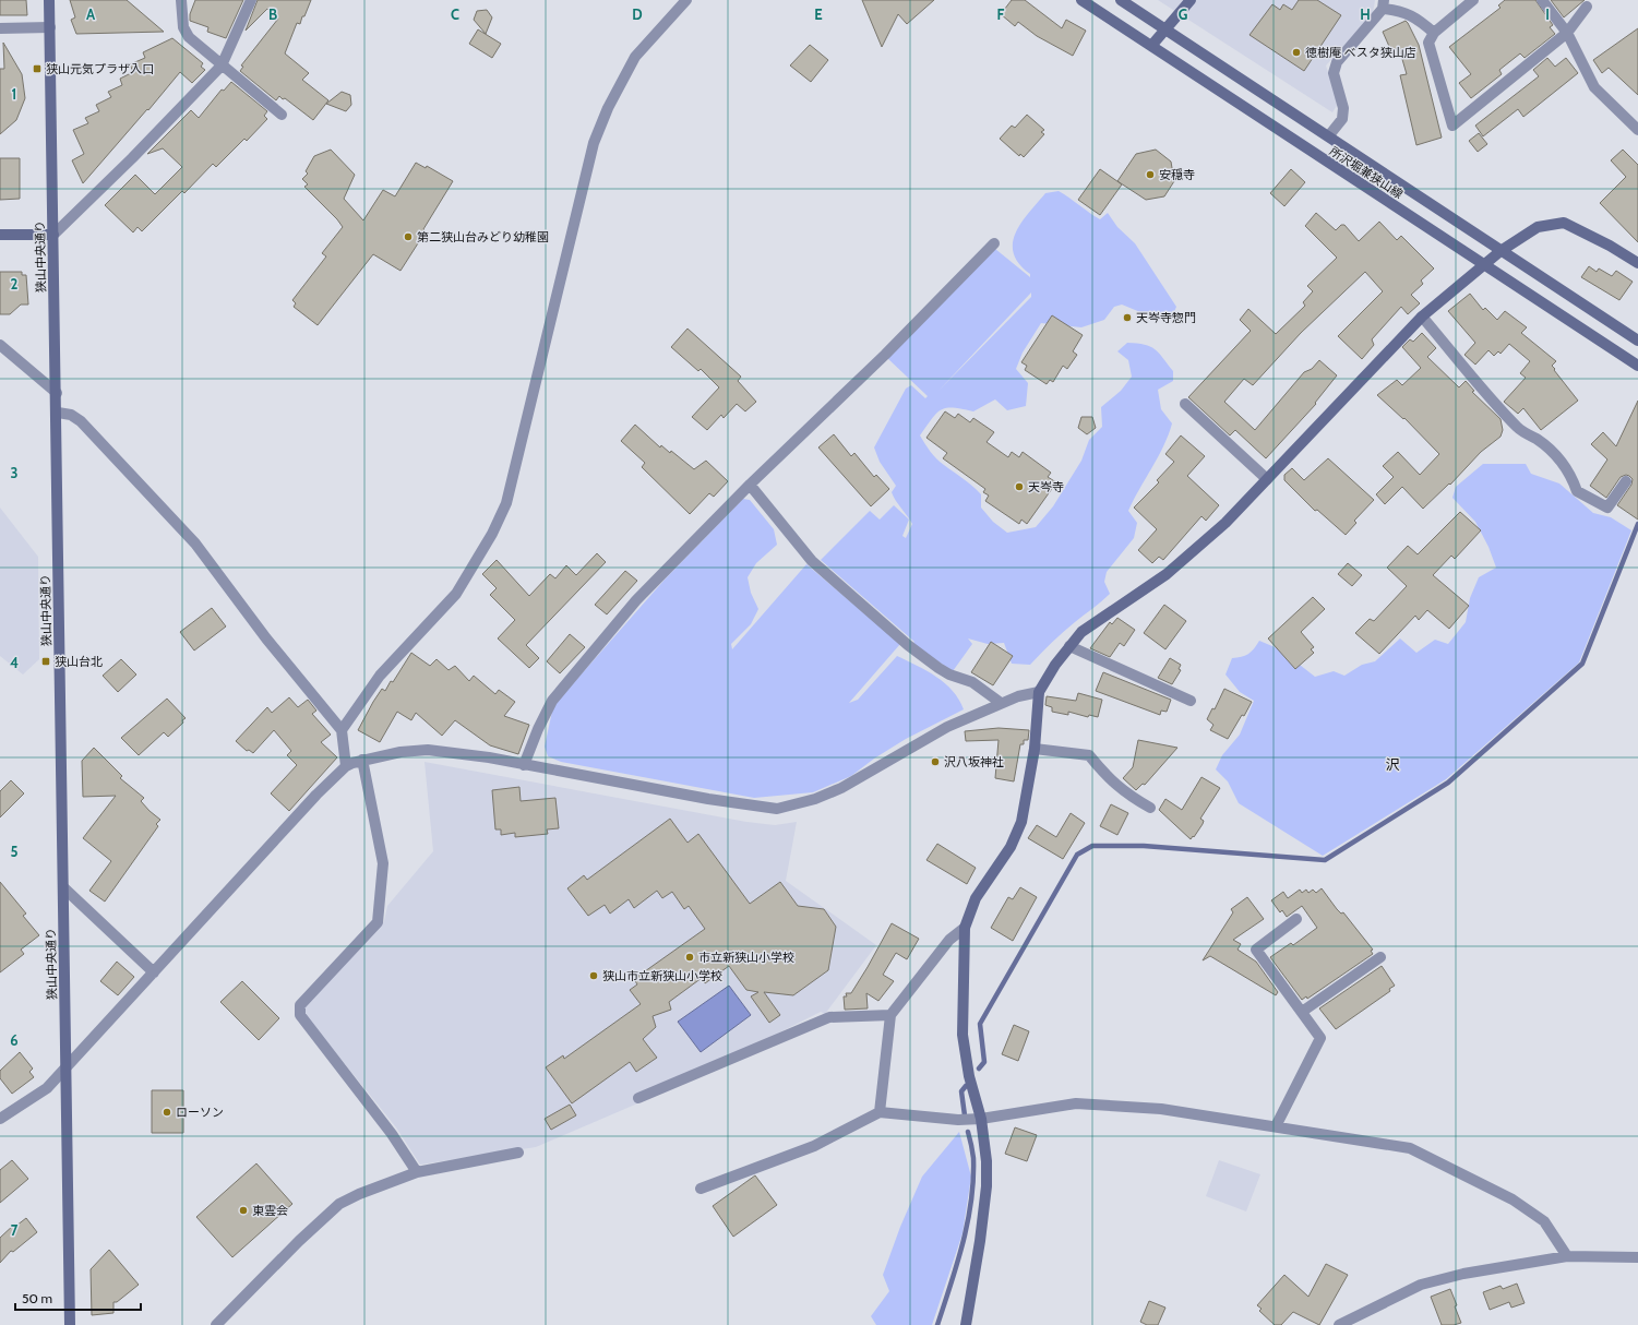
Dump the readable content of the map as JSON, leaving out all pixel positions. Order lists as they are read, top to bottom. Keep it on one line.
{"streets":{"street":["所沢堀兼狭山線","狭山中央通り"]},"districts":["沢"],"places":{"other":["徳樹庵 ベスタ狭山店","安穏寺","第二狭山台みどり幼稚園","天岑寺惣門","天岑寺","沢八坂神社","市立新狭山小学校","狭山市立新狭山小学校","ローソン","東雲会"],"transit":["狭山元気プラザ入口","狭山台北"]},"scale_bar":"50 m","grid":{"columns":["A","B","C","D","E","F","G","H","I"],"rows":["1","2","3","4","5","6","7"]}}
